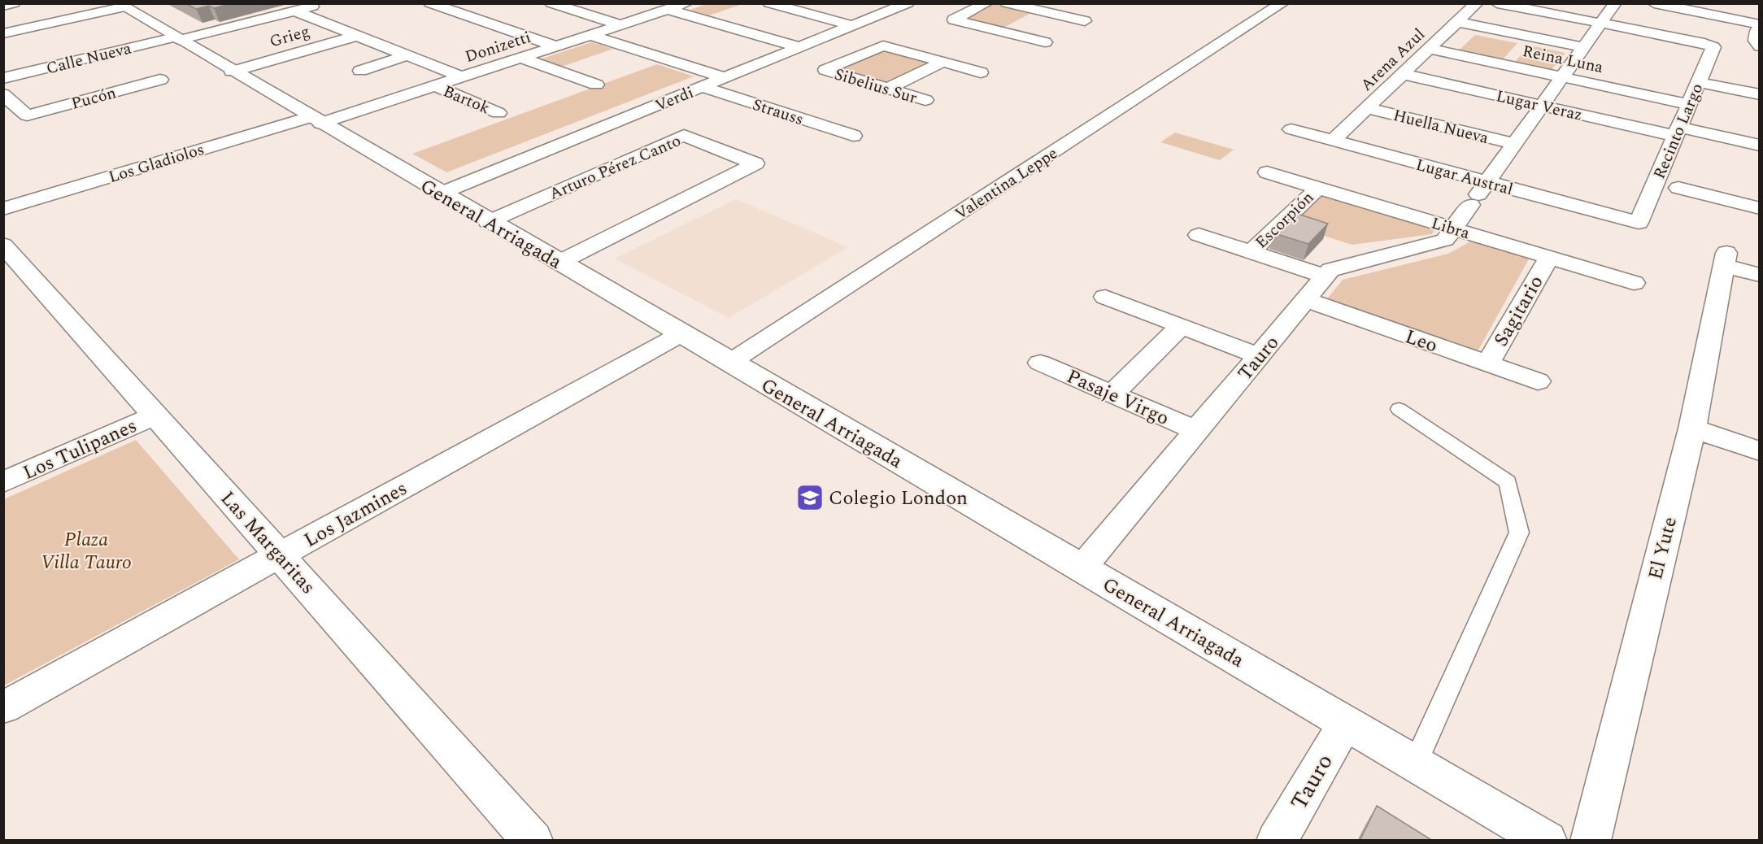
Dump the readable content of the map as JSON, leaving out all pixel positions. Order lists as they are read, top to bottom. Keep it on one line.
{"streets":{"street":["Grieg","Donizetti","Calle Nueva","Reina Luna","Arena Azul","Sibelius Sur","Pucón","Verdi","Bartok","Lugar Veraz","Strauss","Huella Nueva","Recinto Largo","Los Gladiolos","Arturo Pérez Canto","Lugar Austral","Valentina Leppe","Escorpión","General Arriagada","Libra","Sagitario","Leo","Tauro","Pasaje Virgo","Los Tulipanes","Los Jazmines","Las Margaritas","El Yute"]},"crossings":[["Grieg","General Arriagada"],["Donizetti","Bartok"],["Donizetti","Los Gladiolos"],["Donizetti","General Arriagada"],["Calle Nueva","General Arriagada"],["Reina Luna","Arena Azul"],["Reina Luna","Recinto Largo"],["Reina Luna","Tauro"],["Arena Azul","Lugar Veraz"],["Arena Azul","Huella Nueva"],["Arena Azul","Lugar Austral"],["Verdi","Strauss"],["Verdi","General Arriagada"],["Lugar Veraz","Recinto Largo"],["Lugar Veraz","Tauro"],["Huella Nueva","Tauro"],["Recinto Largo","Lugar Austral"],["Recinto Largo","Tauro"],["Los Gladiolos","General Arriagada"],["Arturo Pérez Canto","General Arriagada"],["Lugar Austral","Tauro"],["Valentina Leppe","General Arriagada"],["Escorpión","Libra"],["General Arriagada","Tauro"],["General Arriagada","Los Jazmines"],["Libra","Sagitario"],["Libra","Tauro"],["Sagitario","Leo"],["Leo","Tauro"],["Tauro","Pasaje Virgo"],["Los Tulipanes","Las Margaritas"],["Los Jazmines","Las Margaritas"]],"parks":["Plaza Villa Tauro"],"places":{"school or university":["Colegio London"]}}
